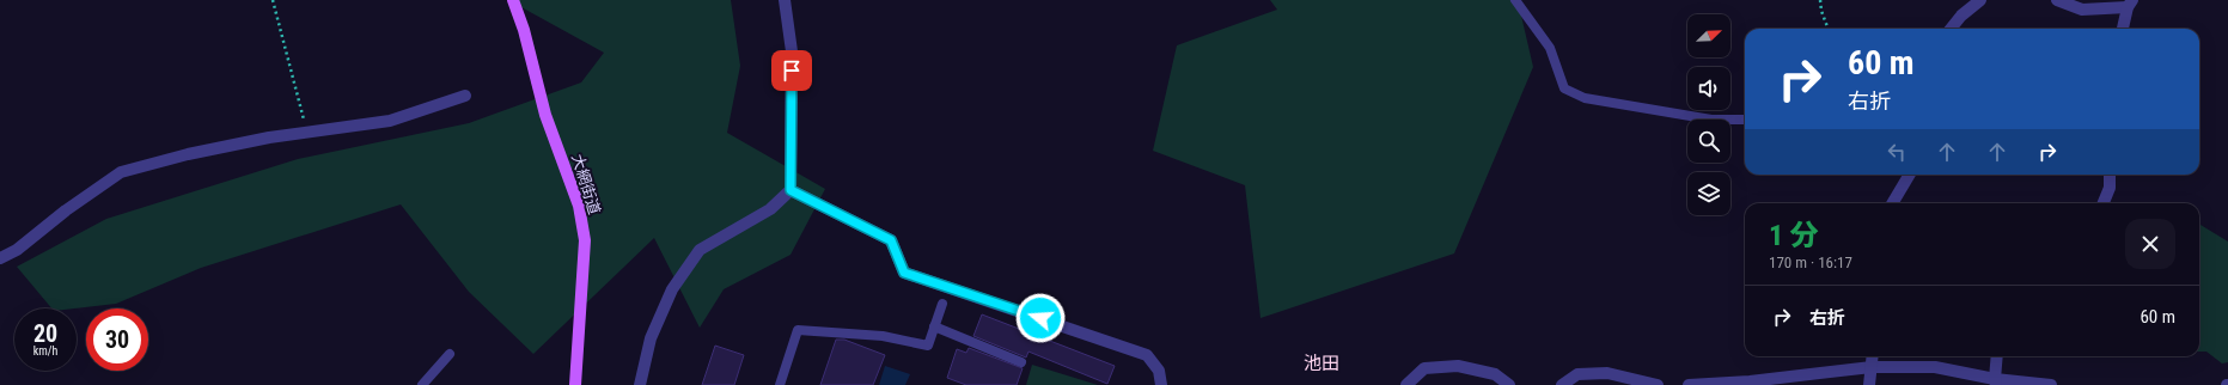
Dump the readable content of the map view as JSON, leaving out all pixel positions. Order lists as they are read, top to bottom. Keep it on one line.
{"streets":{"main road":["大網街道"]},"districts":["池田"],"north":"top right","page":{"turn":["60 m","右折"],"heading":["1 分","170 m · 16:17"],"list":[{"name":"右折","value":"60 m"}],"speed":"20 km/h","limit":"30"}}
